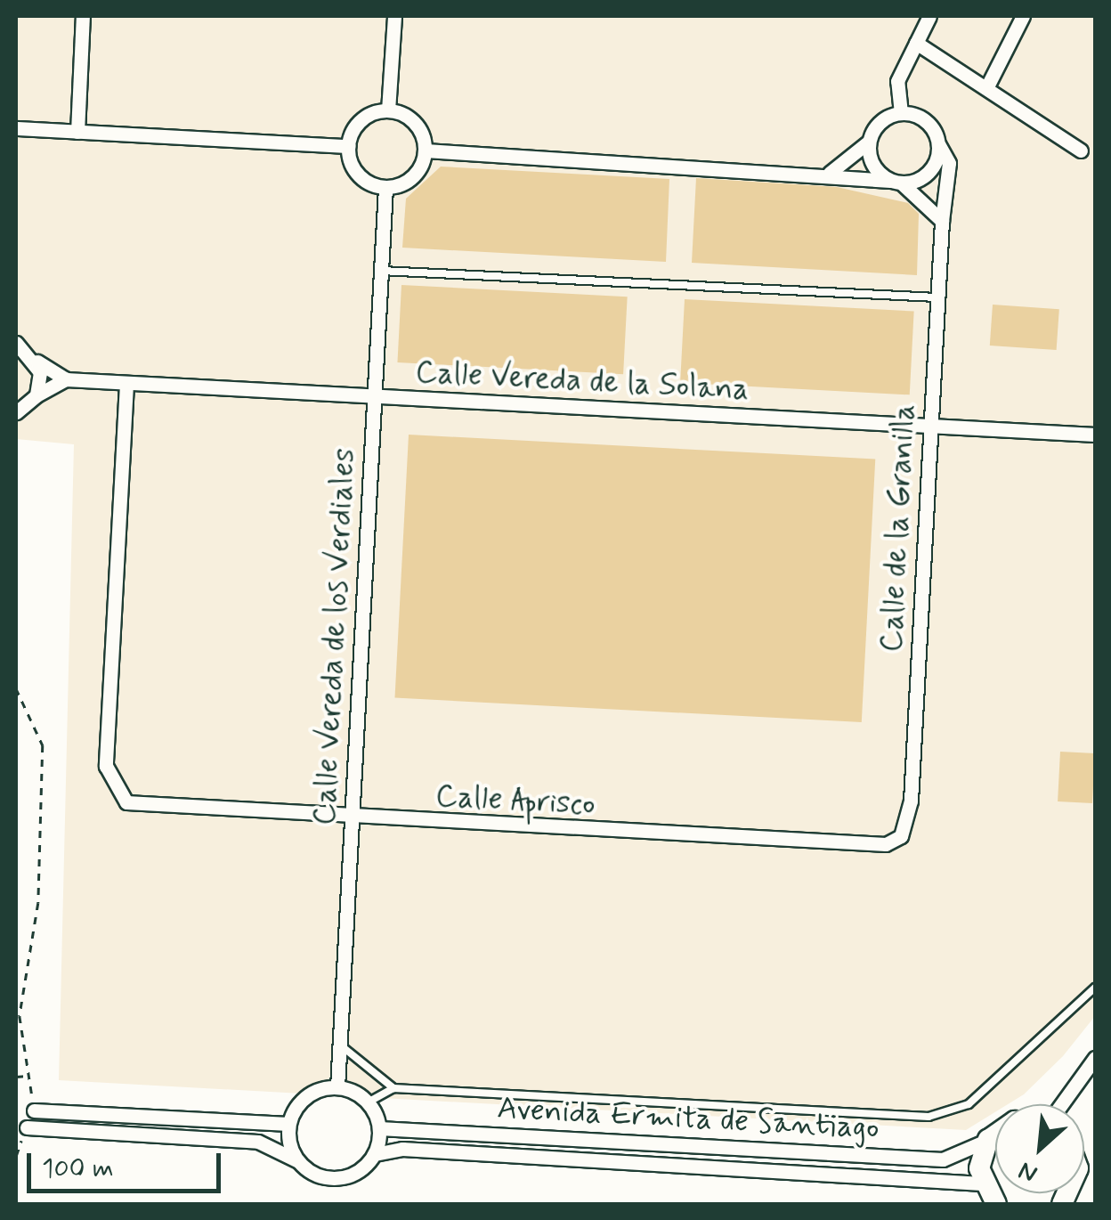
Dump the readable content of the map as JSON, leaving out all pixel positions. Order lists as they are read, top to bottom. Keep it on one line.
{"streets":{"street":["Calle Vereda de la Solana","Calle de la Granilla","Calle Vereda de los Verdiales","Calle Aprisco","Avenida Ermita de Santiago"]},"crossings":[["Calle Vereda de la Solana","Calle de la Granilla"],["Calle Vereda de la Solana","Calle Vereda de los Verdiales"],["Calle Vereda de la Solana","Calle Aprisco"],["Calle de la Granilla","Calle Aprisco"],["Calle Vereda de los Verdiales","Calle Aprisco"],["Calle Vereda de los Verdiales","Avenida Ermita de Santiago"]],"scale_bar":"100 m","north":"bottom left"}
